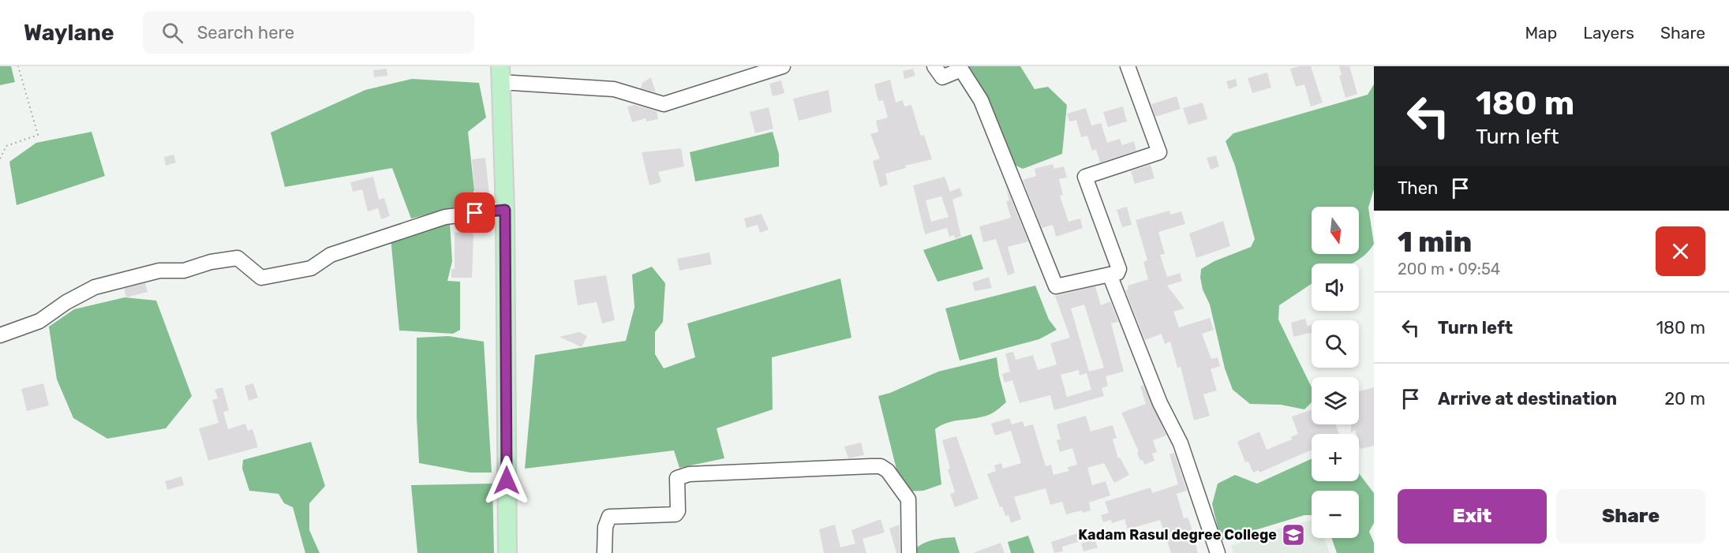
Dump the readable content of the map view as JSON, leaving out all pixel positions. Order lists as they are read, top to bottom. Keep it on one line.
{"places":{"school or university":["Kadam Rasul degree College"]},"north":"bottom","page":{"header":"Waylane","search":"Search here","nav":["Map","Layers","Share"],"turn":["180 m","Turn left"],"then":"Then","map_buttons":["+","−"],"heading":["1 min","200 m · 09:54"],"list":[{"name":"Turn left","value":"180 m"},{"name":"Arrive at destination","value":"20 m"}],"buttons":["Exit","Share"]}}
